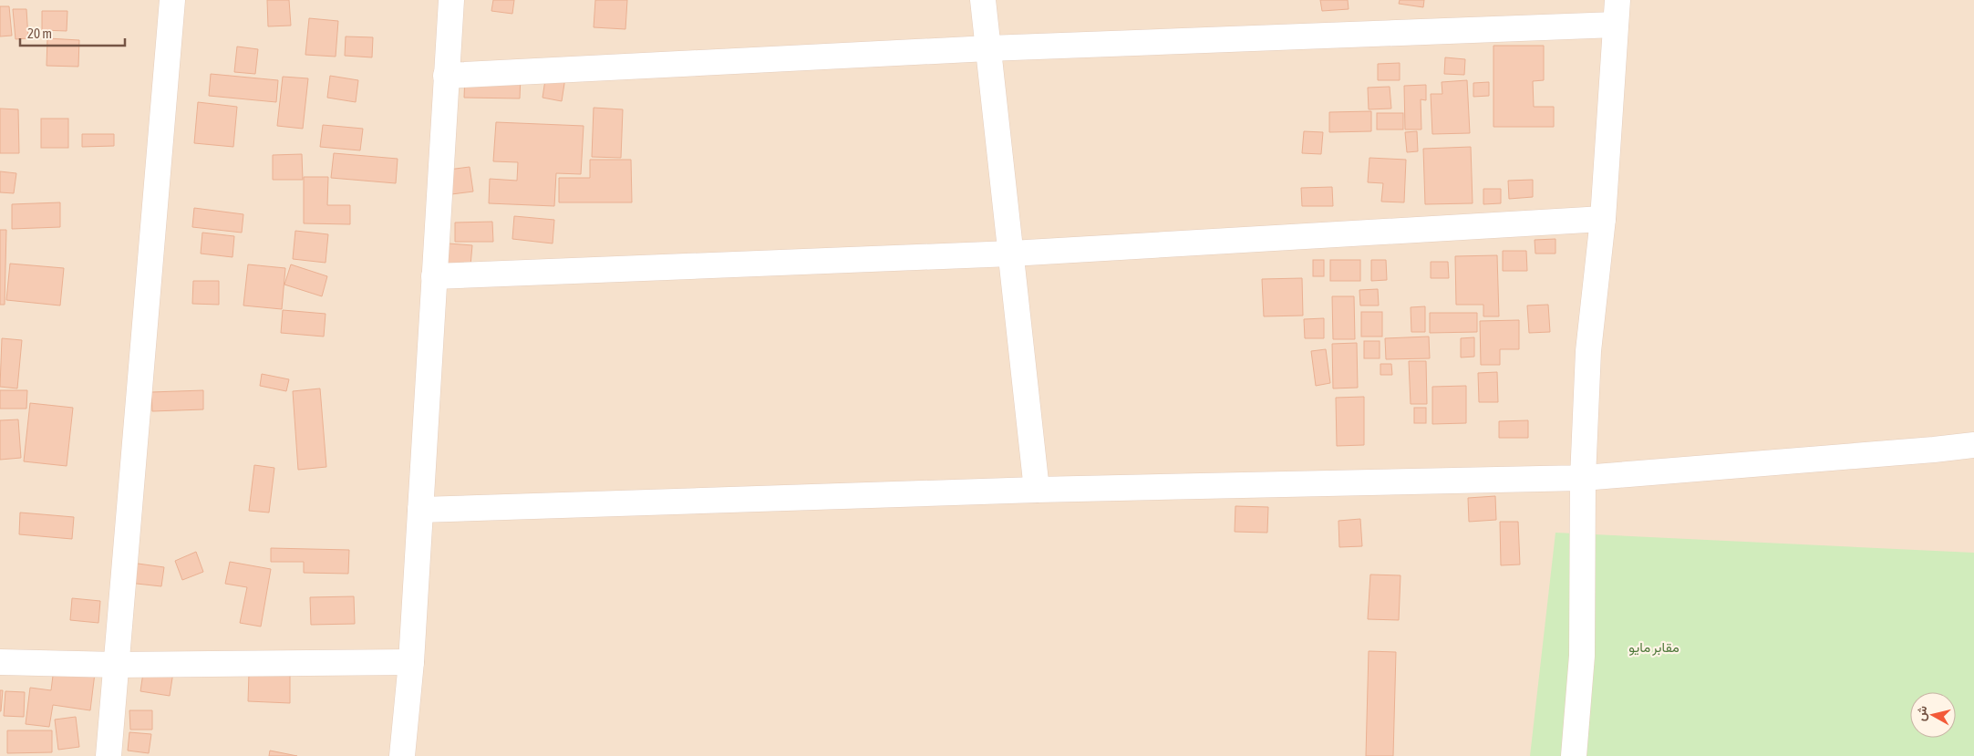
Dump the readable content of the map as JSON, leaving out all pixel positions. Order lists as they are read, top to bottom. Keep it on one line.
{"parks":["مقابر مايو"],"scale_bar":"20 m","north":"left"}
